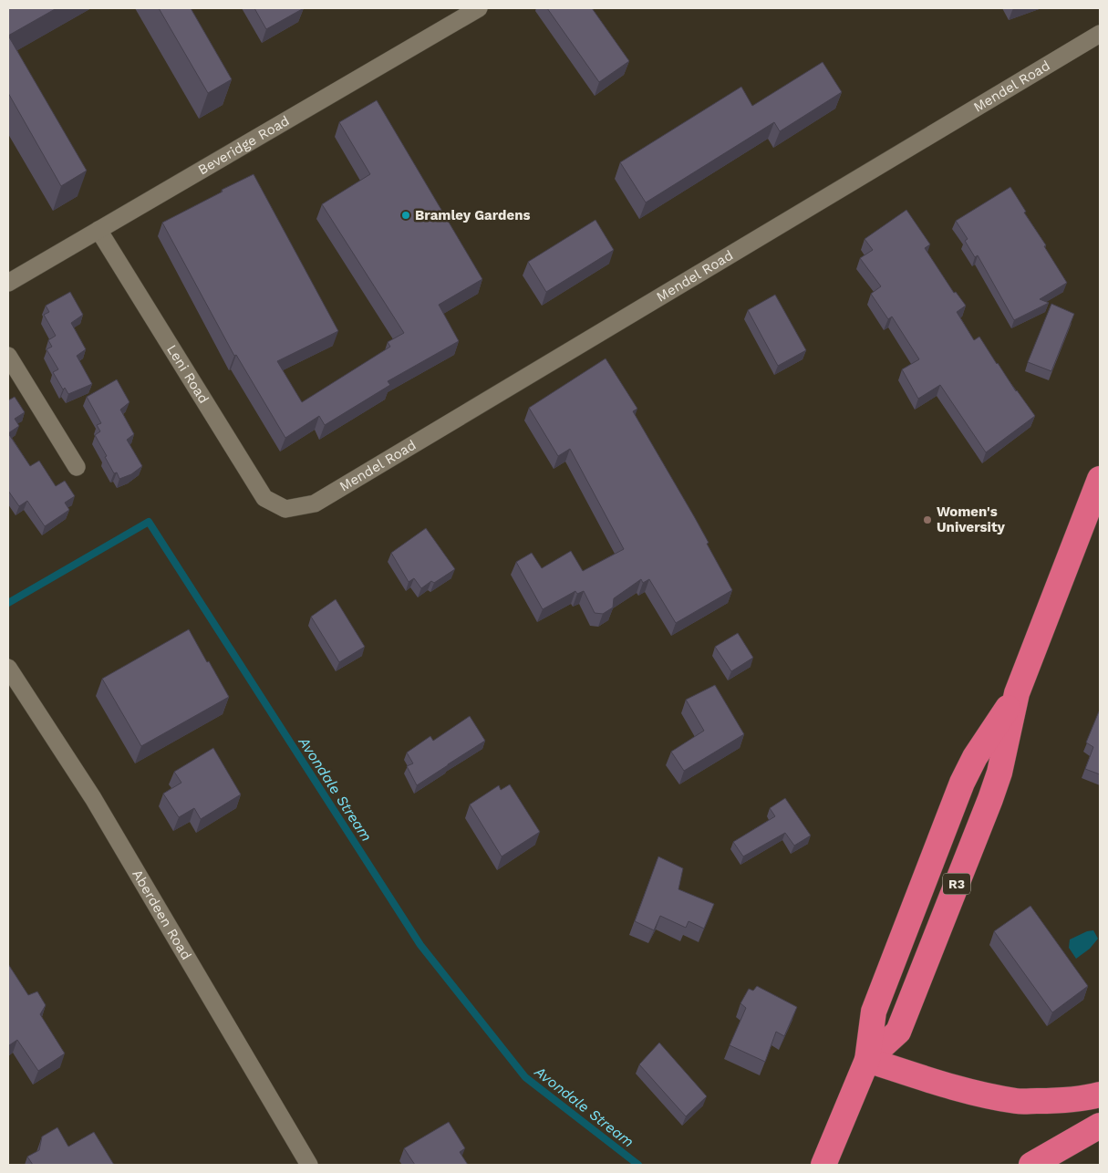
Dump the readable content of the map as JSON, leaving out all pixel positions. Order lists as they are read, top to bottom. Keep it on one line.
{"streets":{"highway":["R3"],"street":["Mendel Road","Beveridge Road","Leni Road","Aberdeen Road"]},"crossings":[["Mendel Road","Leni Road"],["Beveridge Road","Leni Road"]],"water":["Avondale Stream"],"places":["Bramley Gardens","Women's University"]}
